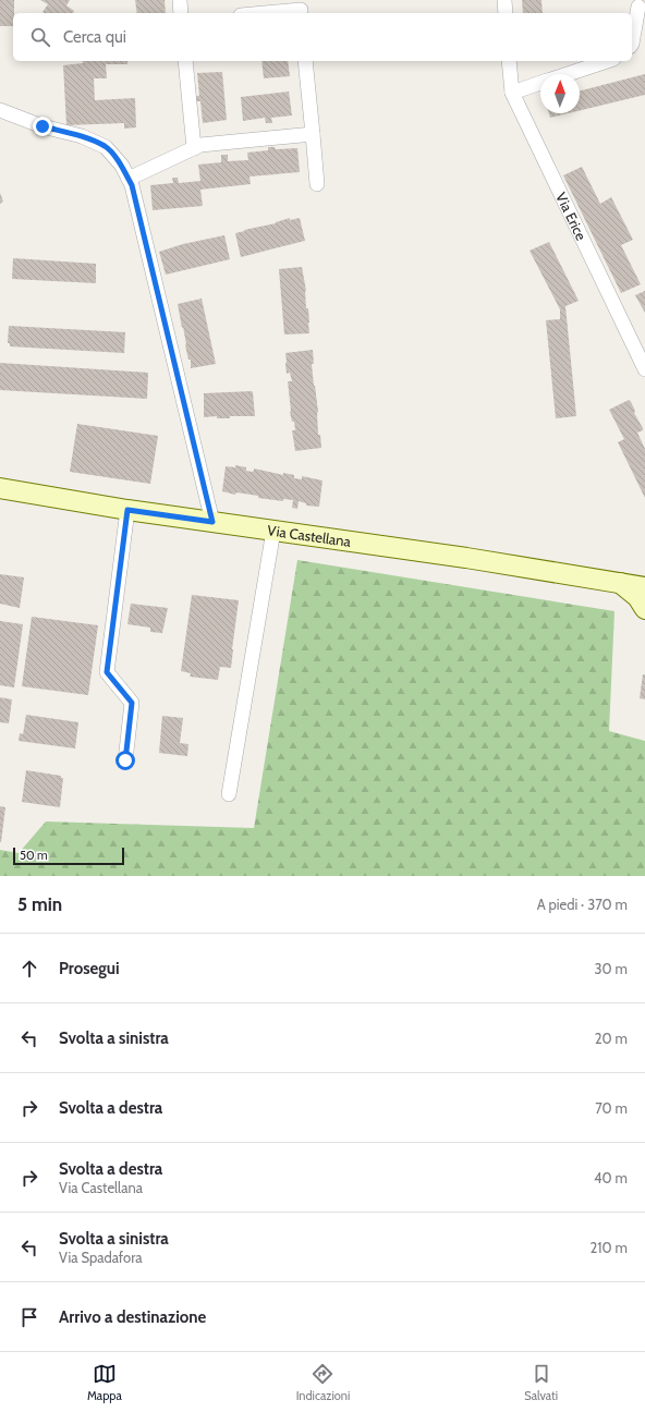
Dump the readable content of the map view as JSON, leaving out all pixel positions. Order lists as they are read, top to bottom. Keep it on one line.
{"streets":{"main road":["Via Castellana"],"street":["Via Erice"]},"scale_bar":"50 m","north":"top","page":{"search":"Cerca qui","scale":"50 m","heading":["5 min","A piedi · 370 m"],"list":[["Prosegui","30 m"],["Svolta a sinistra","20 m"],["Svolta a destra","70 m"],["Svolta a destra","Via Castellana","40 m"],["Svolta a sinistra","Via Spadafora","210 m"],"Arrivo a destinazione"],"nav":["Mappa","Indicazioni","Salvati"]}}
